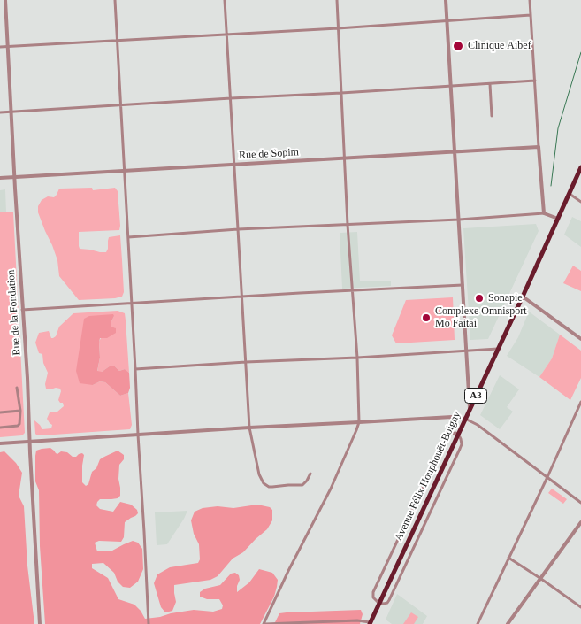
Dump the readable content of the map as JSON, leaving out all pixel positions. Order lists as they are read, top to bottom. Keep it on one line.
{"streets":{"highway":["A3","Avenue Félix Houphouët-Boigny"],"street":["Rue de Sopim","Rue de la Fondation"]},"crossings":[["Rue de Sopim","Rue de la Fondation"]],"places":["Clinique Aibef","Sonapie","Complexe Omnisport Mo Faitai"]}
